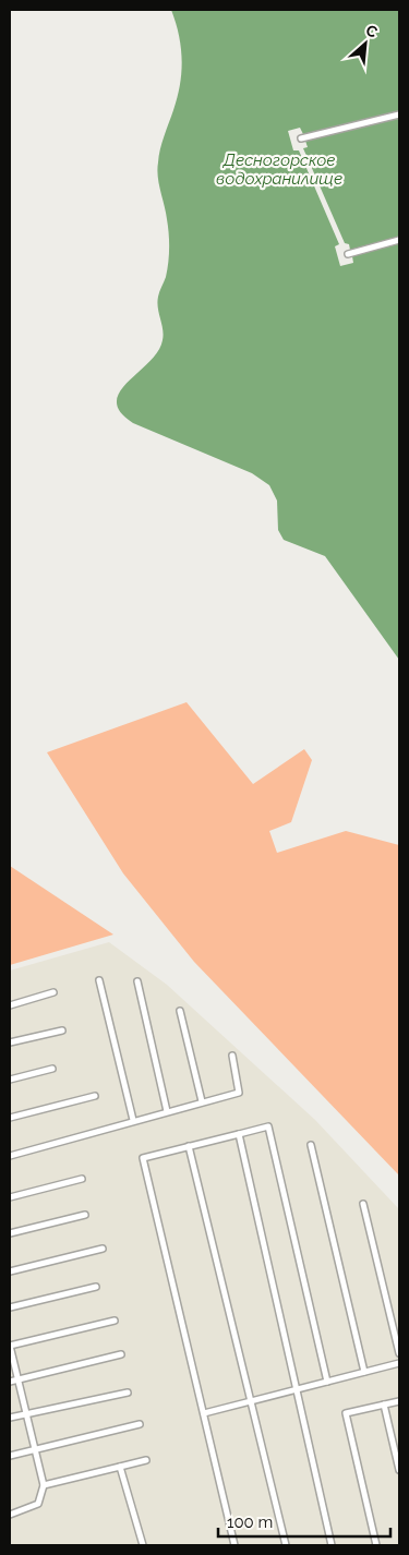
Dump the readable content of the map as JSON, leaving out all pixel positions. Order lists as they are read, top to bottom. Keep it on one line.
{"water":["Десногорское водохранилище"],"scale_bar":"100 m","north":"top right"}
